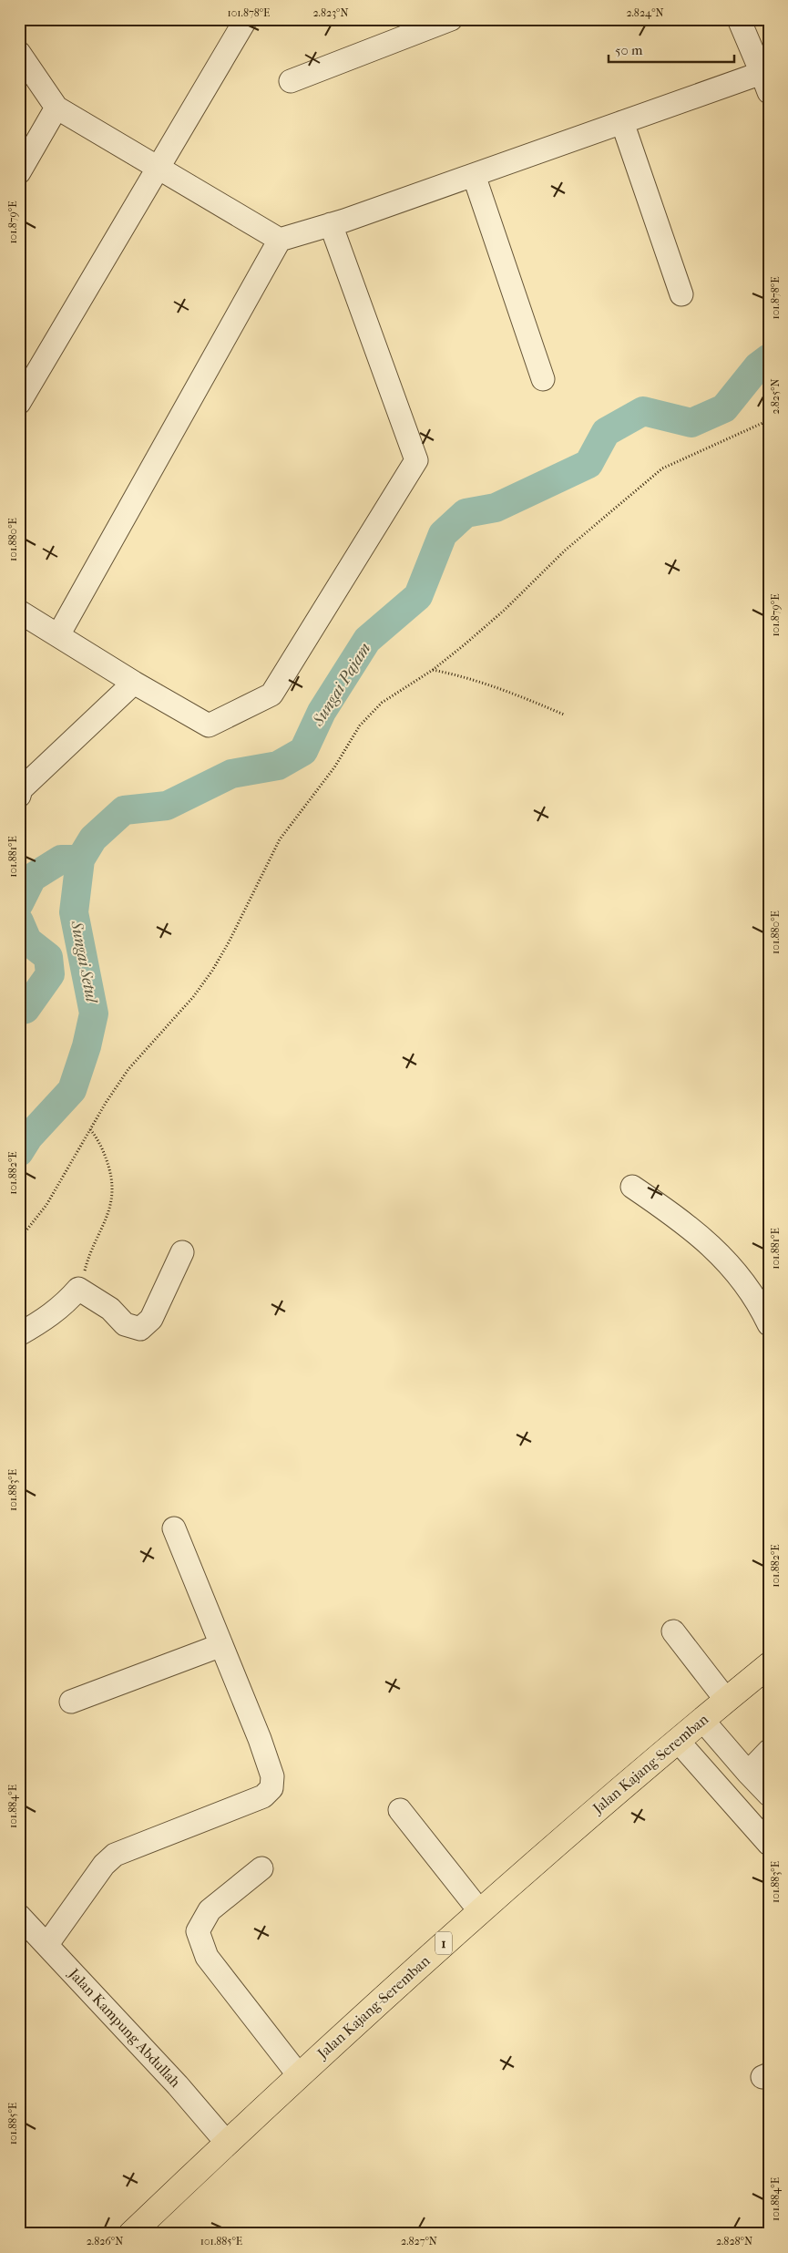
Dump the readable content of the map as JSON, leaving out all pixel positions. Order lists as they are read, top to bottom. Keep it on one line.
{"streets":{"main road":["Jalan Kajang-Seremban","1"],"street":["Jalan Kampung Abdullah"]},"crossings":[["Jalan Kajang-Seremban","Jalan Kampung Abdullah"]],"water":["Sungai Pajam","Sungai Setul"],"scale_bar":"50 m","coordinates":["101.878°E","2.823°N","2.824°N","101.879°E","2.825°N","101.880°E","101.881°E","101.882°E","101.883°E","101.884°E","101.885°E","2.826°N","2.827°N","2.828°N"]}
